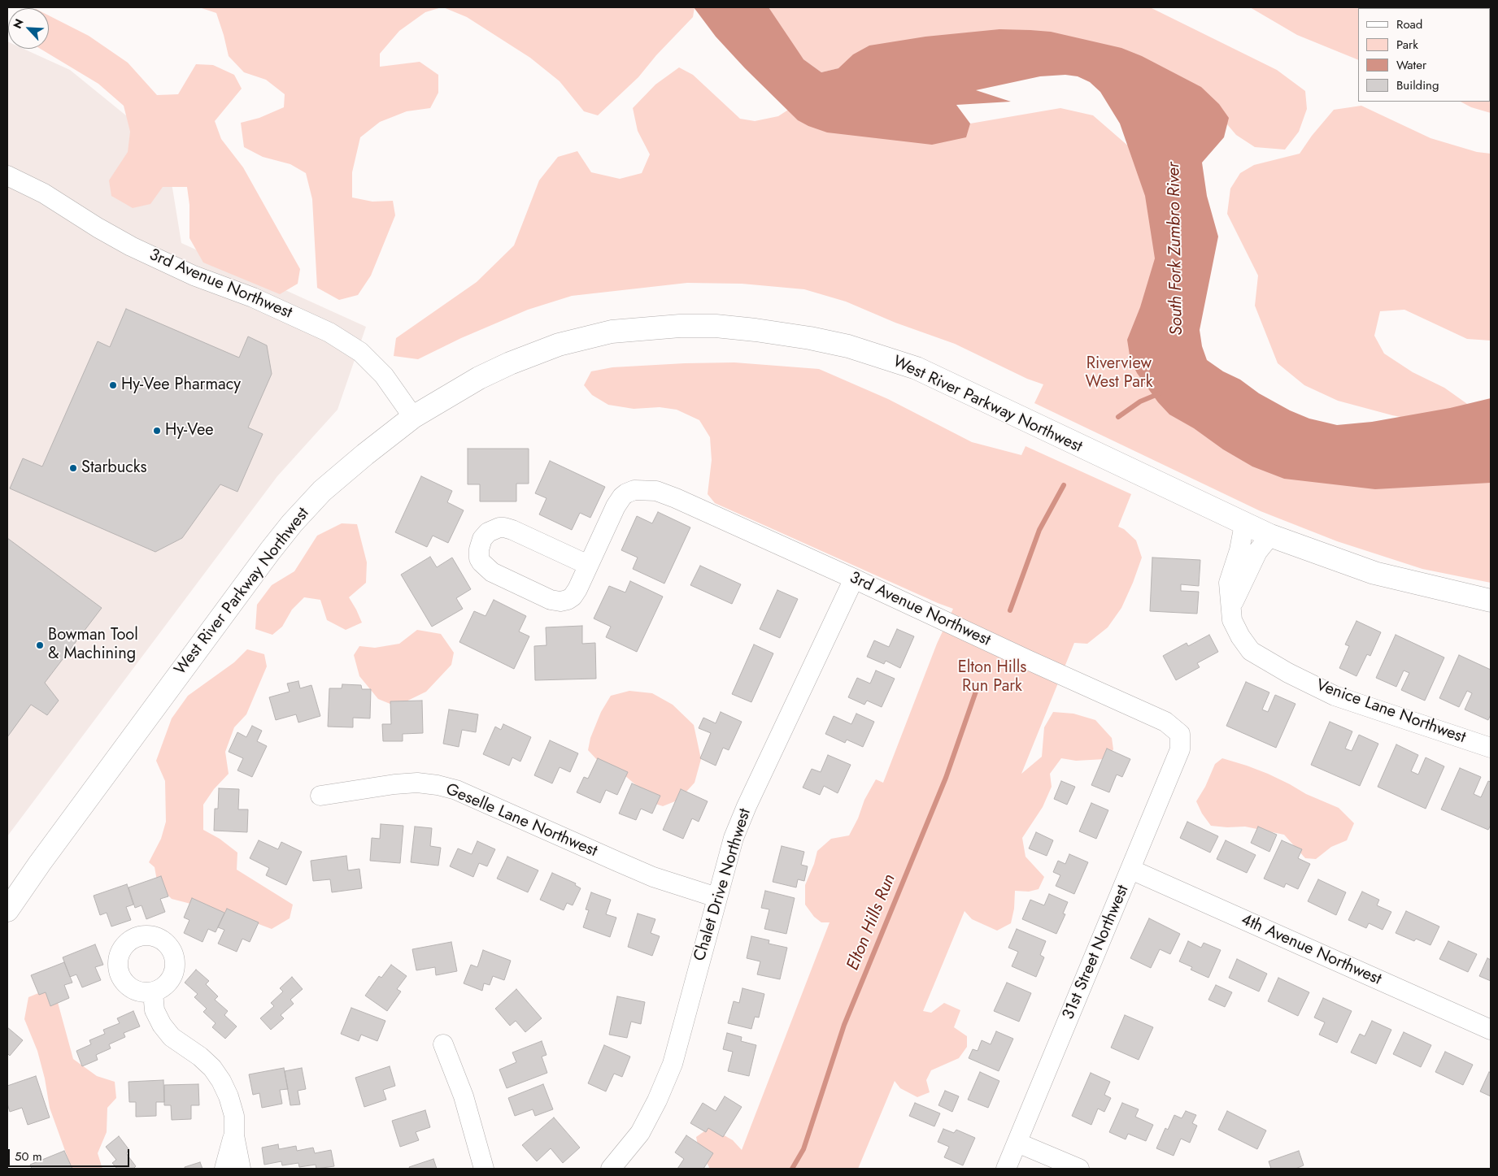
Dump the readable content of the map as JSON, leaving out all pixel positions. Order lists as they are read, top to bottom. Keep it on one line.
{"streets":{"main road":["West River Parkway Northwest"],"street":["3rd Avenue Northwest","Venice Lane Northwest","Geselle Lane Northwest","Chalet Drive Northwest","4th Avenue Northwest","31st Street Northwest"]},"crossings":[["3rd Avenue Northwest","West River Parkway Northwest"],["3rd Avenue Northwest","Chalet Drive Northwest"],["3rd Avenue Northwest","31st Street Northwest"],["West River Parkway Northwest","Venice Lane Northwest"],["Geselle Lane Northwest","Chalet Drive Northwest"],["4th Avenue Northwest","31st Street Northwest"]],"water":["South Fork Zumbro River","Elton Hills Run"],"parks":["Riverview West Park","Elton Hills Run Park"],"places":["Hy-Vee Pharmacy","Hy-Vee","Starbucks","Bowman Tool & Machining"],"legend":["Road","Park","Water","Building"],"scale_bar":"50 m","north":"top left"}
